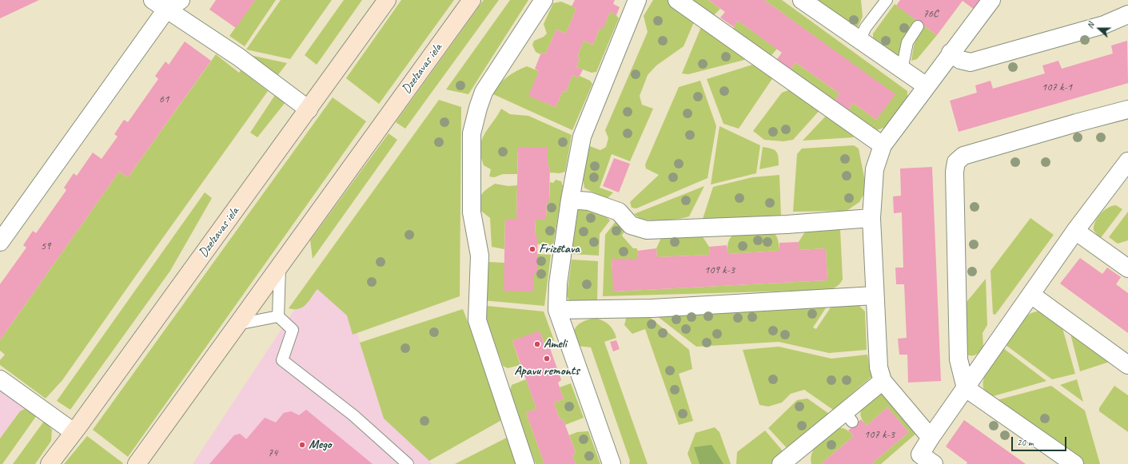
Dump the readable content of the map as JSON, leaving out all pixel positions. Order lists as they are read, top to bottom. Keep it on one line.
{"streets":{"main road":["Dzelzavas iela"]},"places":["Frizētava","Ameli","Apavu remonts","Mego"],"house_numbers":["76C","107 k-1","61","59","109 k-3","107 k-3","74"],"scale_bar":"20 m","north":"left"}
